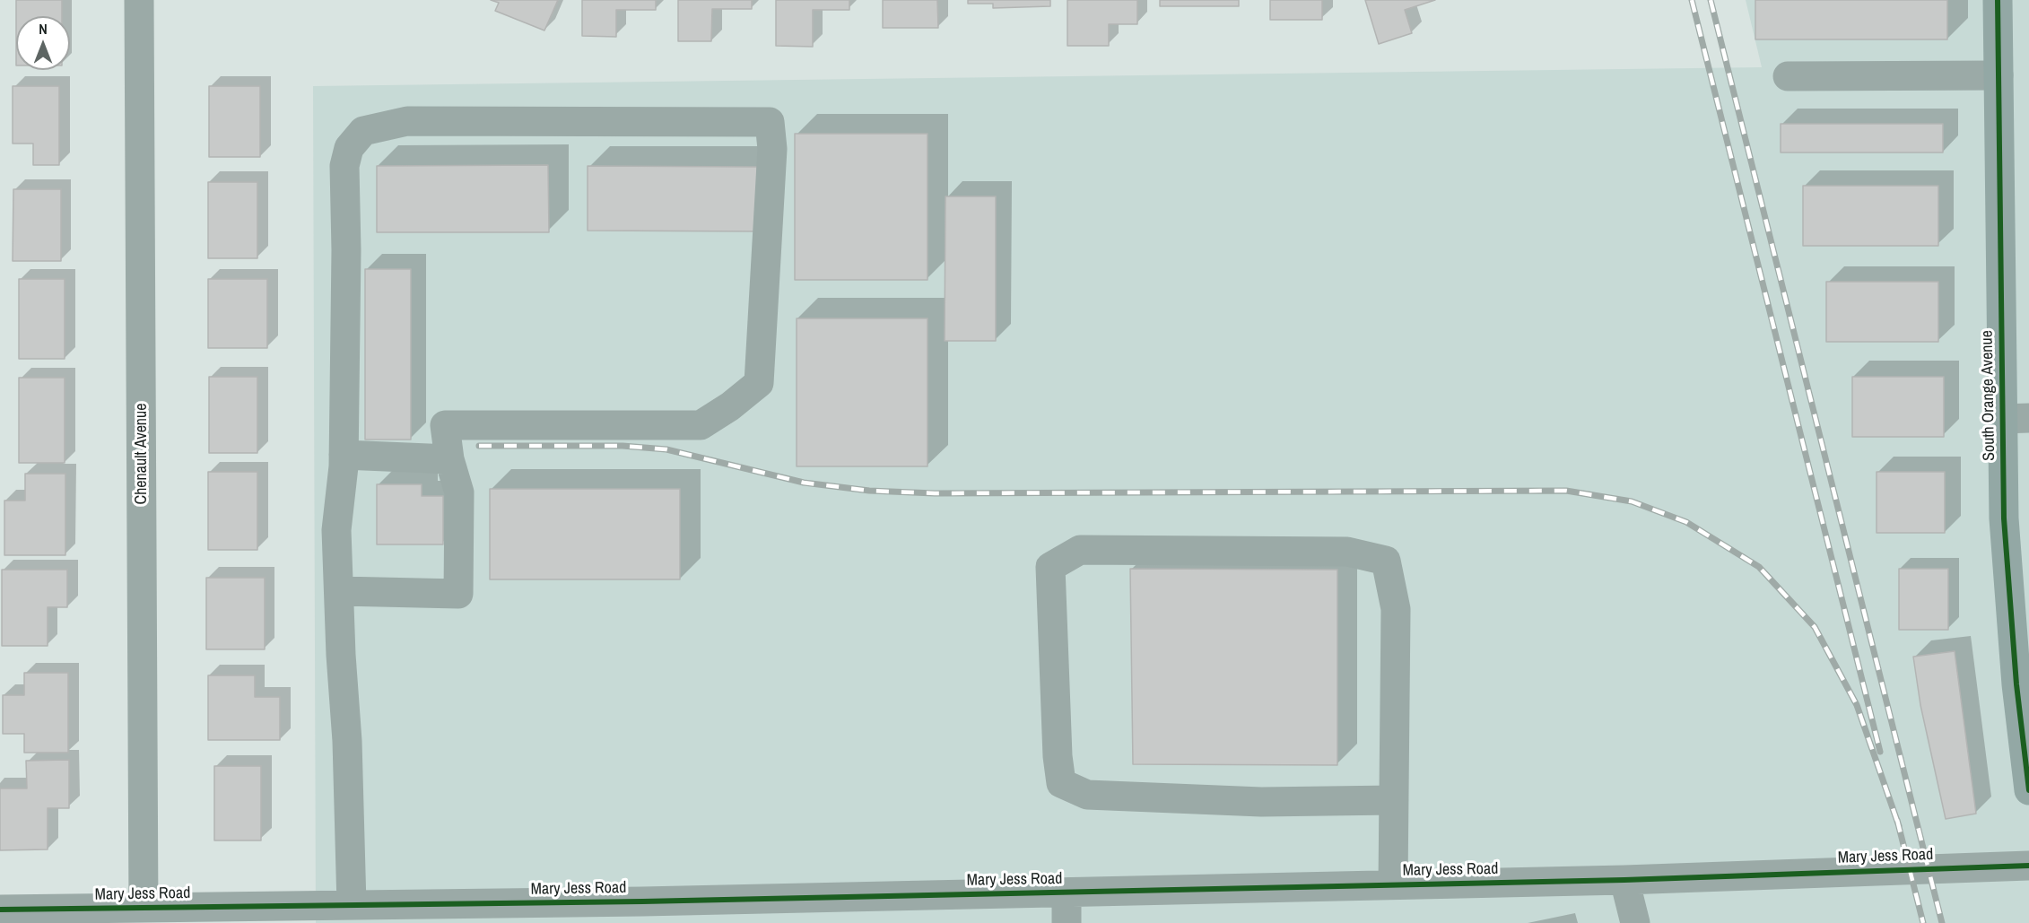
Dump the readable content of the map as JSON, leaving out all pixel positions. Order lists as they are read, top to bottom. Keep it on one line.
{"streets":{"main road":["South Orange Avenue"],"street":["Chenault Avenue","Mary Jess Road"]},"crossings":[["Chenault Avenue","Mary Jess Road"]],"north":"top"}
